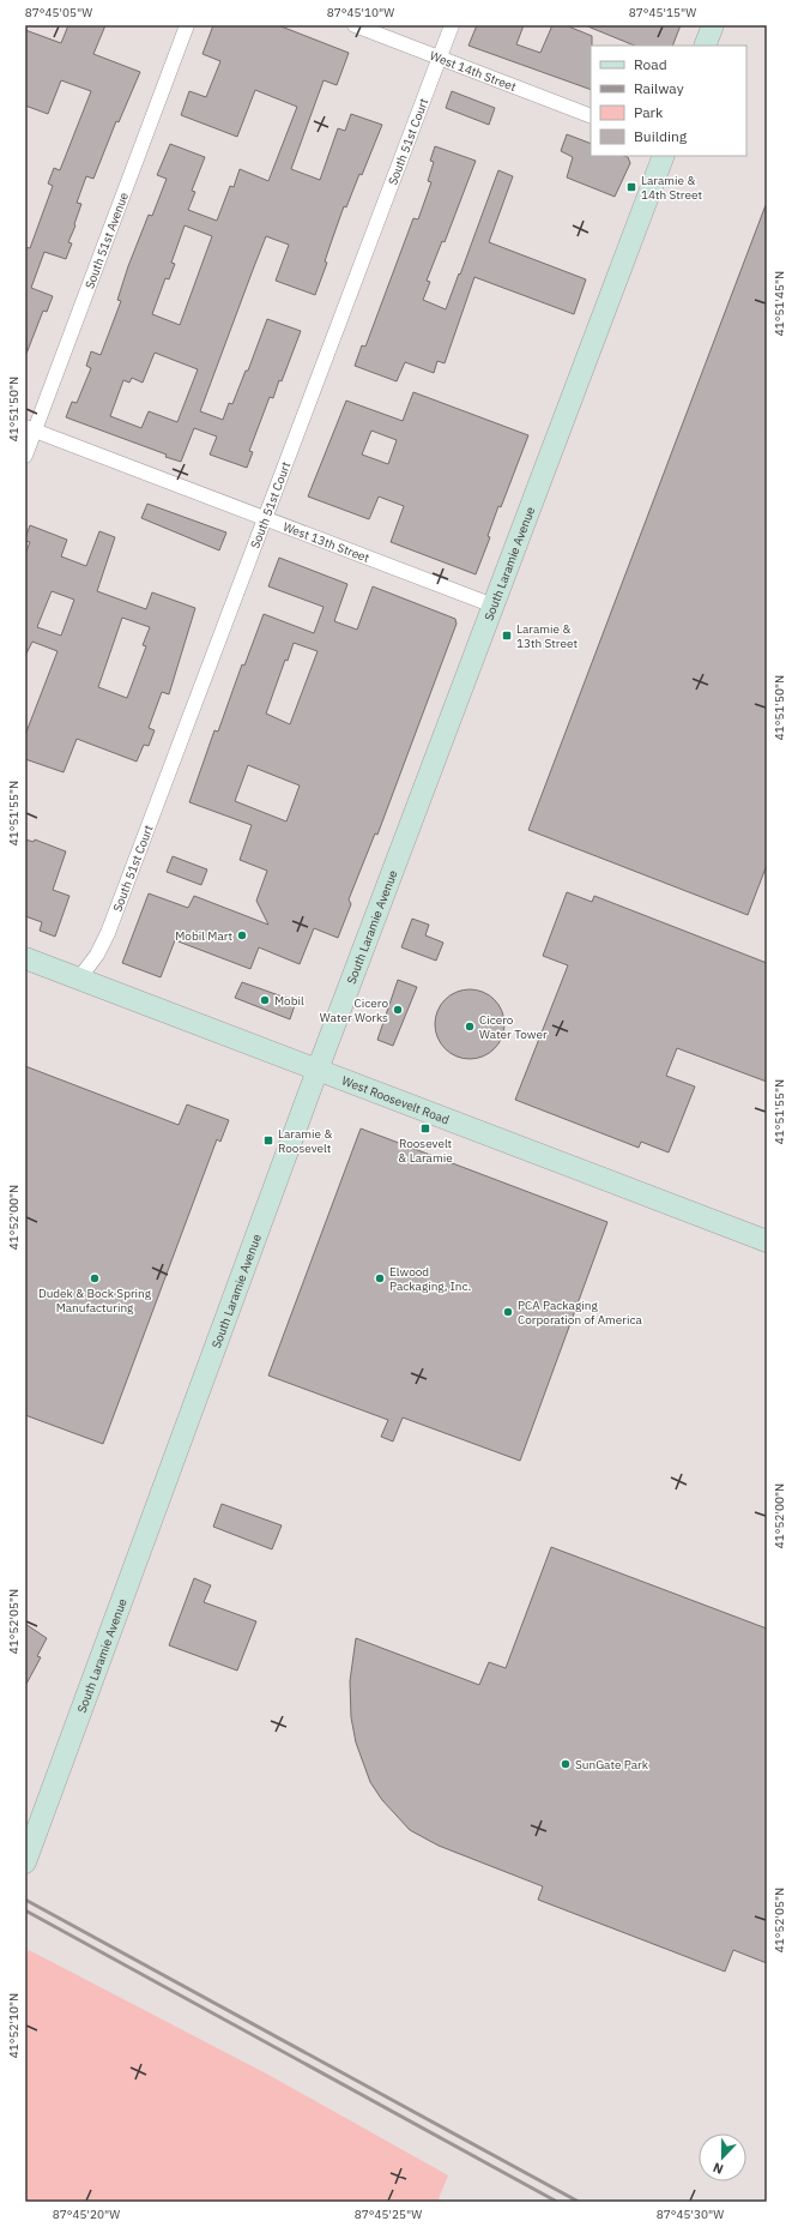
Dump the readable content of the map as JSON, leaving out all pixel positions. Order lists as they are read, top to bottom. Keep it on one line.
{"streets":{"main road":["South Laramie Avenue","West Roosevelt Road"],"street":["West 14th Street","South 51st Court","South 51st Avenue","West 13th Street"]},"crossings":[["West 14th Street","South 51st Court"],["South 51st Court","West 13th Street"],["South 51st Court","West Roosevelt Road"],["South 51st Avenue","West 13th Street"],["West 13th Street","South Laramie Avenue"],["South Laramie Avenue","West Roosevelt Road"]],"places":{"transit":["Laramie & 14th Street","Laramie & 13th Street","Roosevelt & Laramie","Laramie & Roosevelt"],"other":["Mobil Mart","Mobil","Cicero Water Works","Cicero Water Tower","Dudek & Bock Spring Manufacturing","Elwood Packaging, Inc.","PCA Packaging Corporation of America","SunGate Park"]},"legend":["Road","Railway","Park","Building"],"north":"bottom","coordinates":["87°45'05\"W","87°45'10\"W","87°45'15\"W","41°51'45\"N","41°51'50\"N","41°51'55\"N","41°52'00\"N","41°52'05\"N","41°52'10\"N","87°45'20\"W","87°45'25\"W","87°45'30\"W"]}
